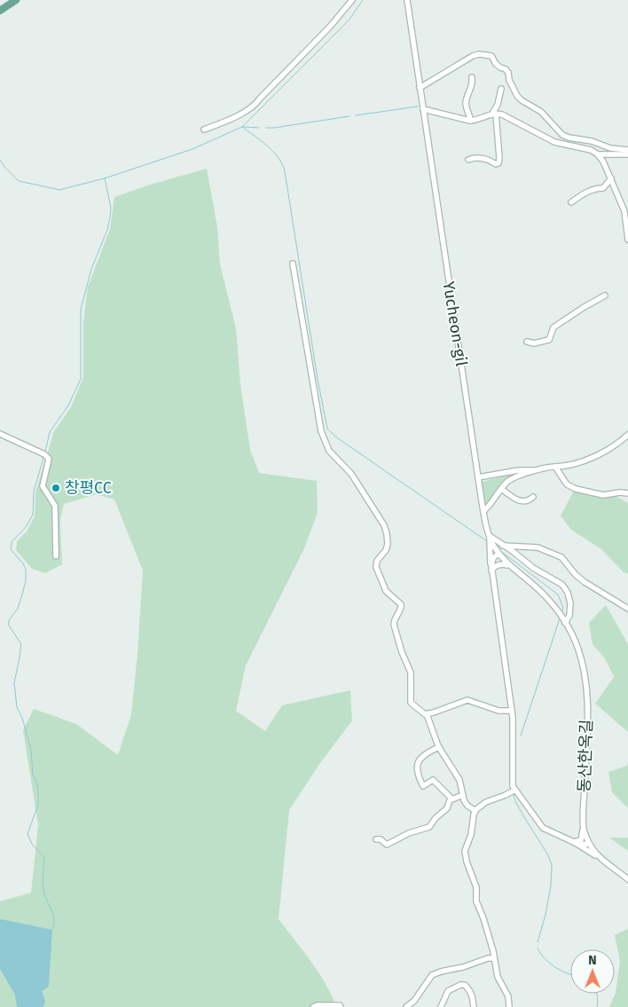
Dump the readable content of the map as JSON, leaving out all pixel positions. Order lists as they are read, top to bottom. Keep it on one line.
{"streets":{"street":["Yucheon-gil","동산한옥길"]},"crossings":[["Yucheon-gil","동산한옥길"]],"places":["창평CC"],"north":"top"}
